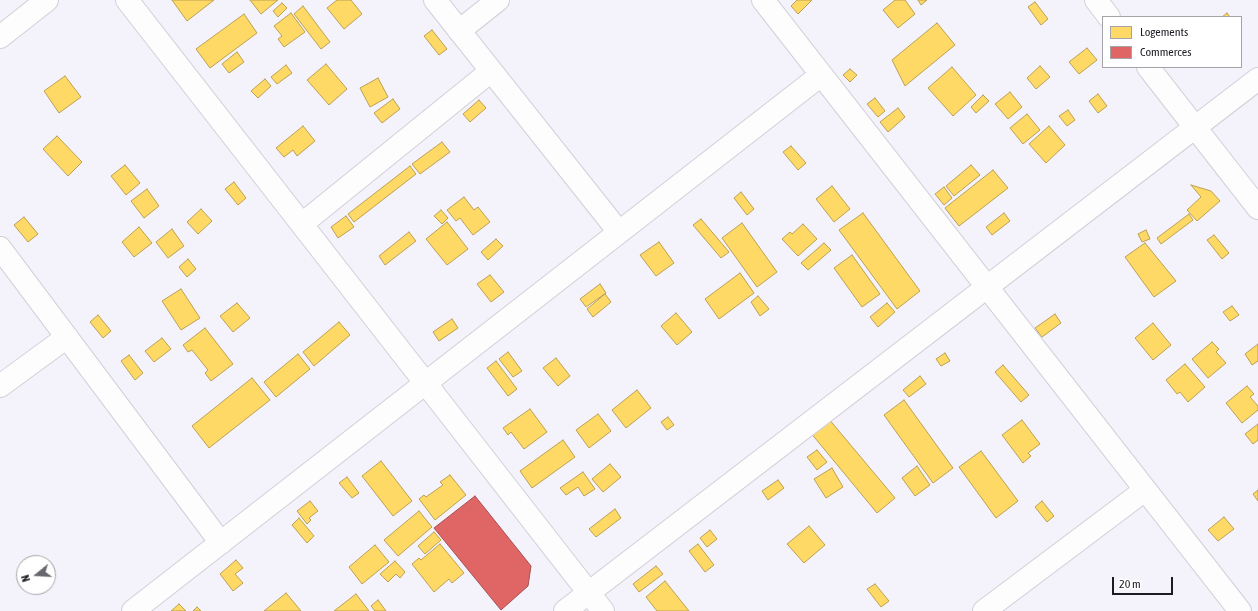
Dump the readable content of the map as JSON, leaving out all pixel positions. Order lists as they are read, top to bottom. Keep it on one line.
{"legend":["Logements","Commerces"],"scale_bar":"20 m","north":"left"}
